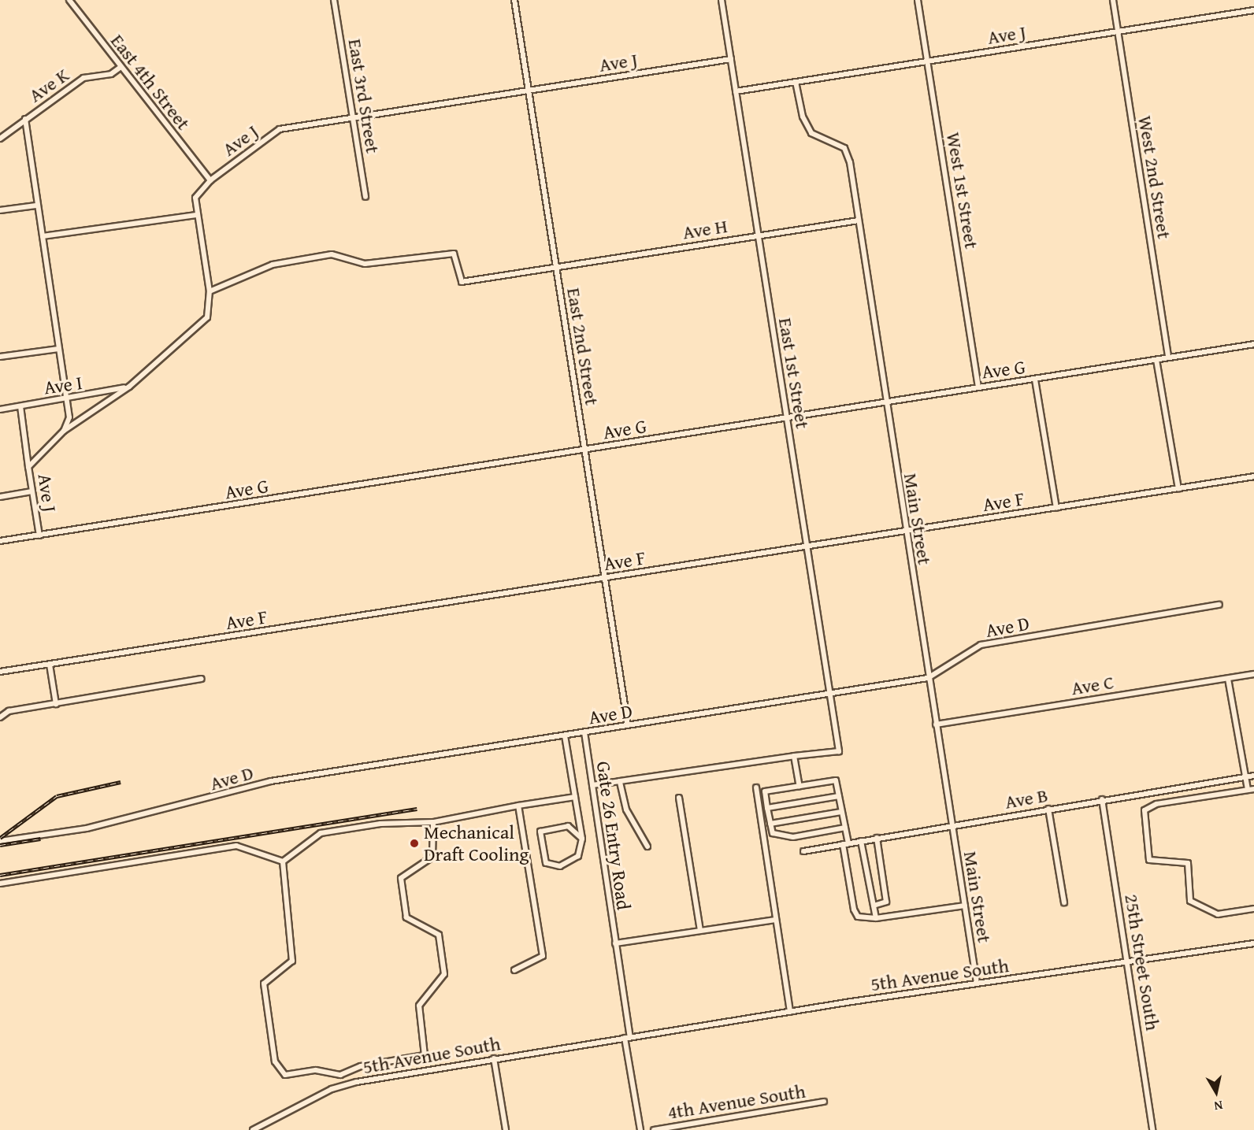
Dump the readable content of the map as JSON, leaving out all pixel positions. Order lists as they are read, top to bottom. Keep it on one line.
{"streets":{"street":["Ave J","East 4th Street","Ave K","East 3rd Street","West 2nd Street","West 1st Street","Ave H","East 2nd Street","Ave G","East 1st Street","Ave I","Ave F","Main Street","Ave D","Ave C","Ave B","Gate 26 Entry Road","25th Street South","5th Avenue South","4th Avenue South"]},"crossings":[["Ave J","East 4th Street"],["Ave J","East 3rd Street"],["Ave J","West 2nd Street"],["Ave J","West 1st Street"],["Ave J","Ave H"],["Ave J","East 2nd Street"],["Ave J","Ave G"],["Ave J","East 1st Street"],["Ave J","Ave I"],["Ave J","Main Street"],["East 4th Street","Ave K"],["West 2nd Street","Ave G"],["West 1st Street","Ave G"],["Ave H","East 2nd Street"],["Ave H","East 1st Street"],["Ave H","Main Street"],["East 2nd Street","Ave G"],["East 2nd Street","Ave F"],["East 2nd Street","Ave D"],["Ave G","East 1st Street"],["Ave G","Main Street"],["East 1st Street","Ave F"],["East 1st Street","Ave D"],["Ave F","Main Street"],["Main Street","Ave D"],["Main Street","Ave C"],["Main Street","Ave B"],["Main Street","5th Avenue South"],["Ave D","Gate 26 Entry Road"],["Ave B","25th Street South"],["Gate 26 Entry Road","5th Avenue South"],["25th Street South","5th Avenue South"]],"places":["Mechanical Draft Cooling"],"north":"bottom"}
